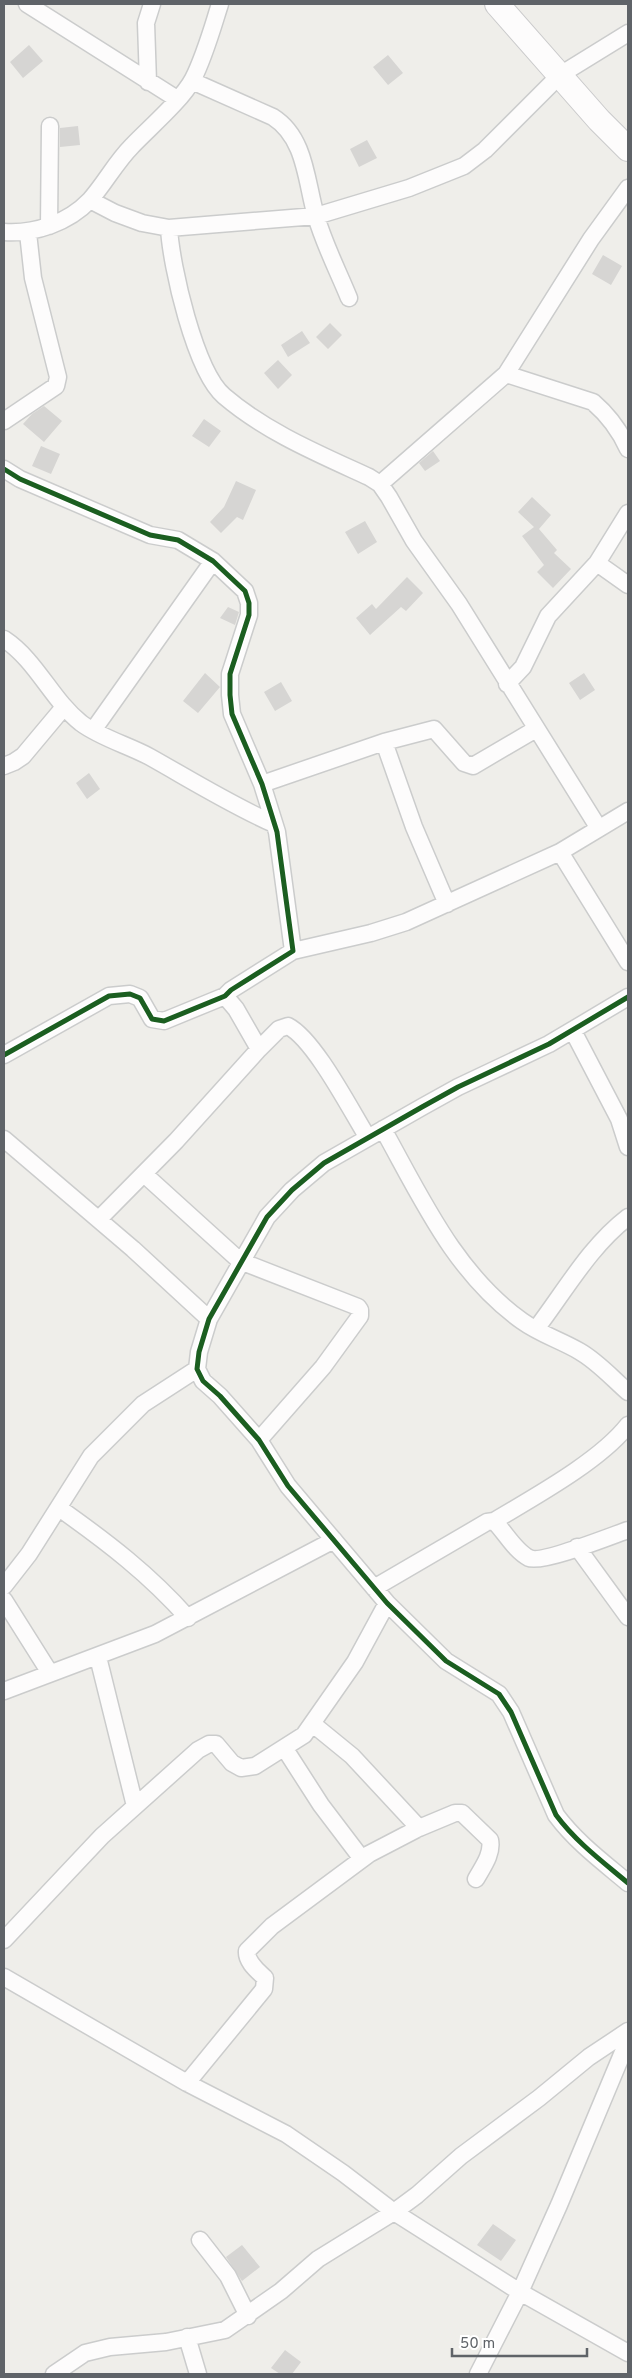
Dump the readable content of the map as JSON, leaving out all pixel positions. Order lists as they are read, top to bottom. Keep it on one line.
{"scale_bar":"50 m"}
